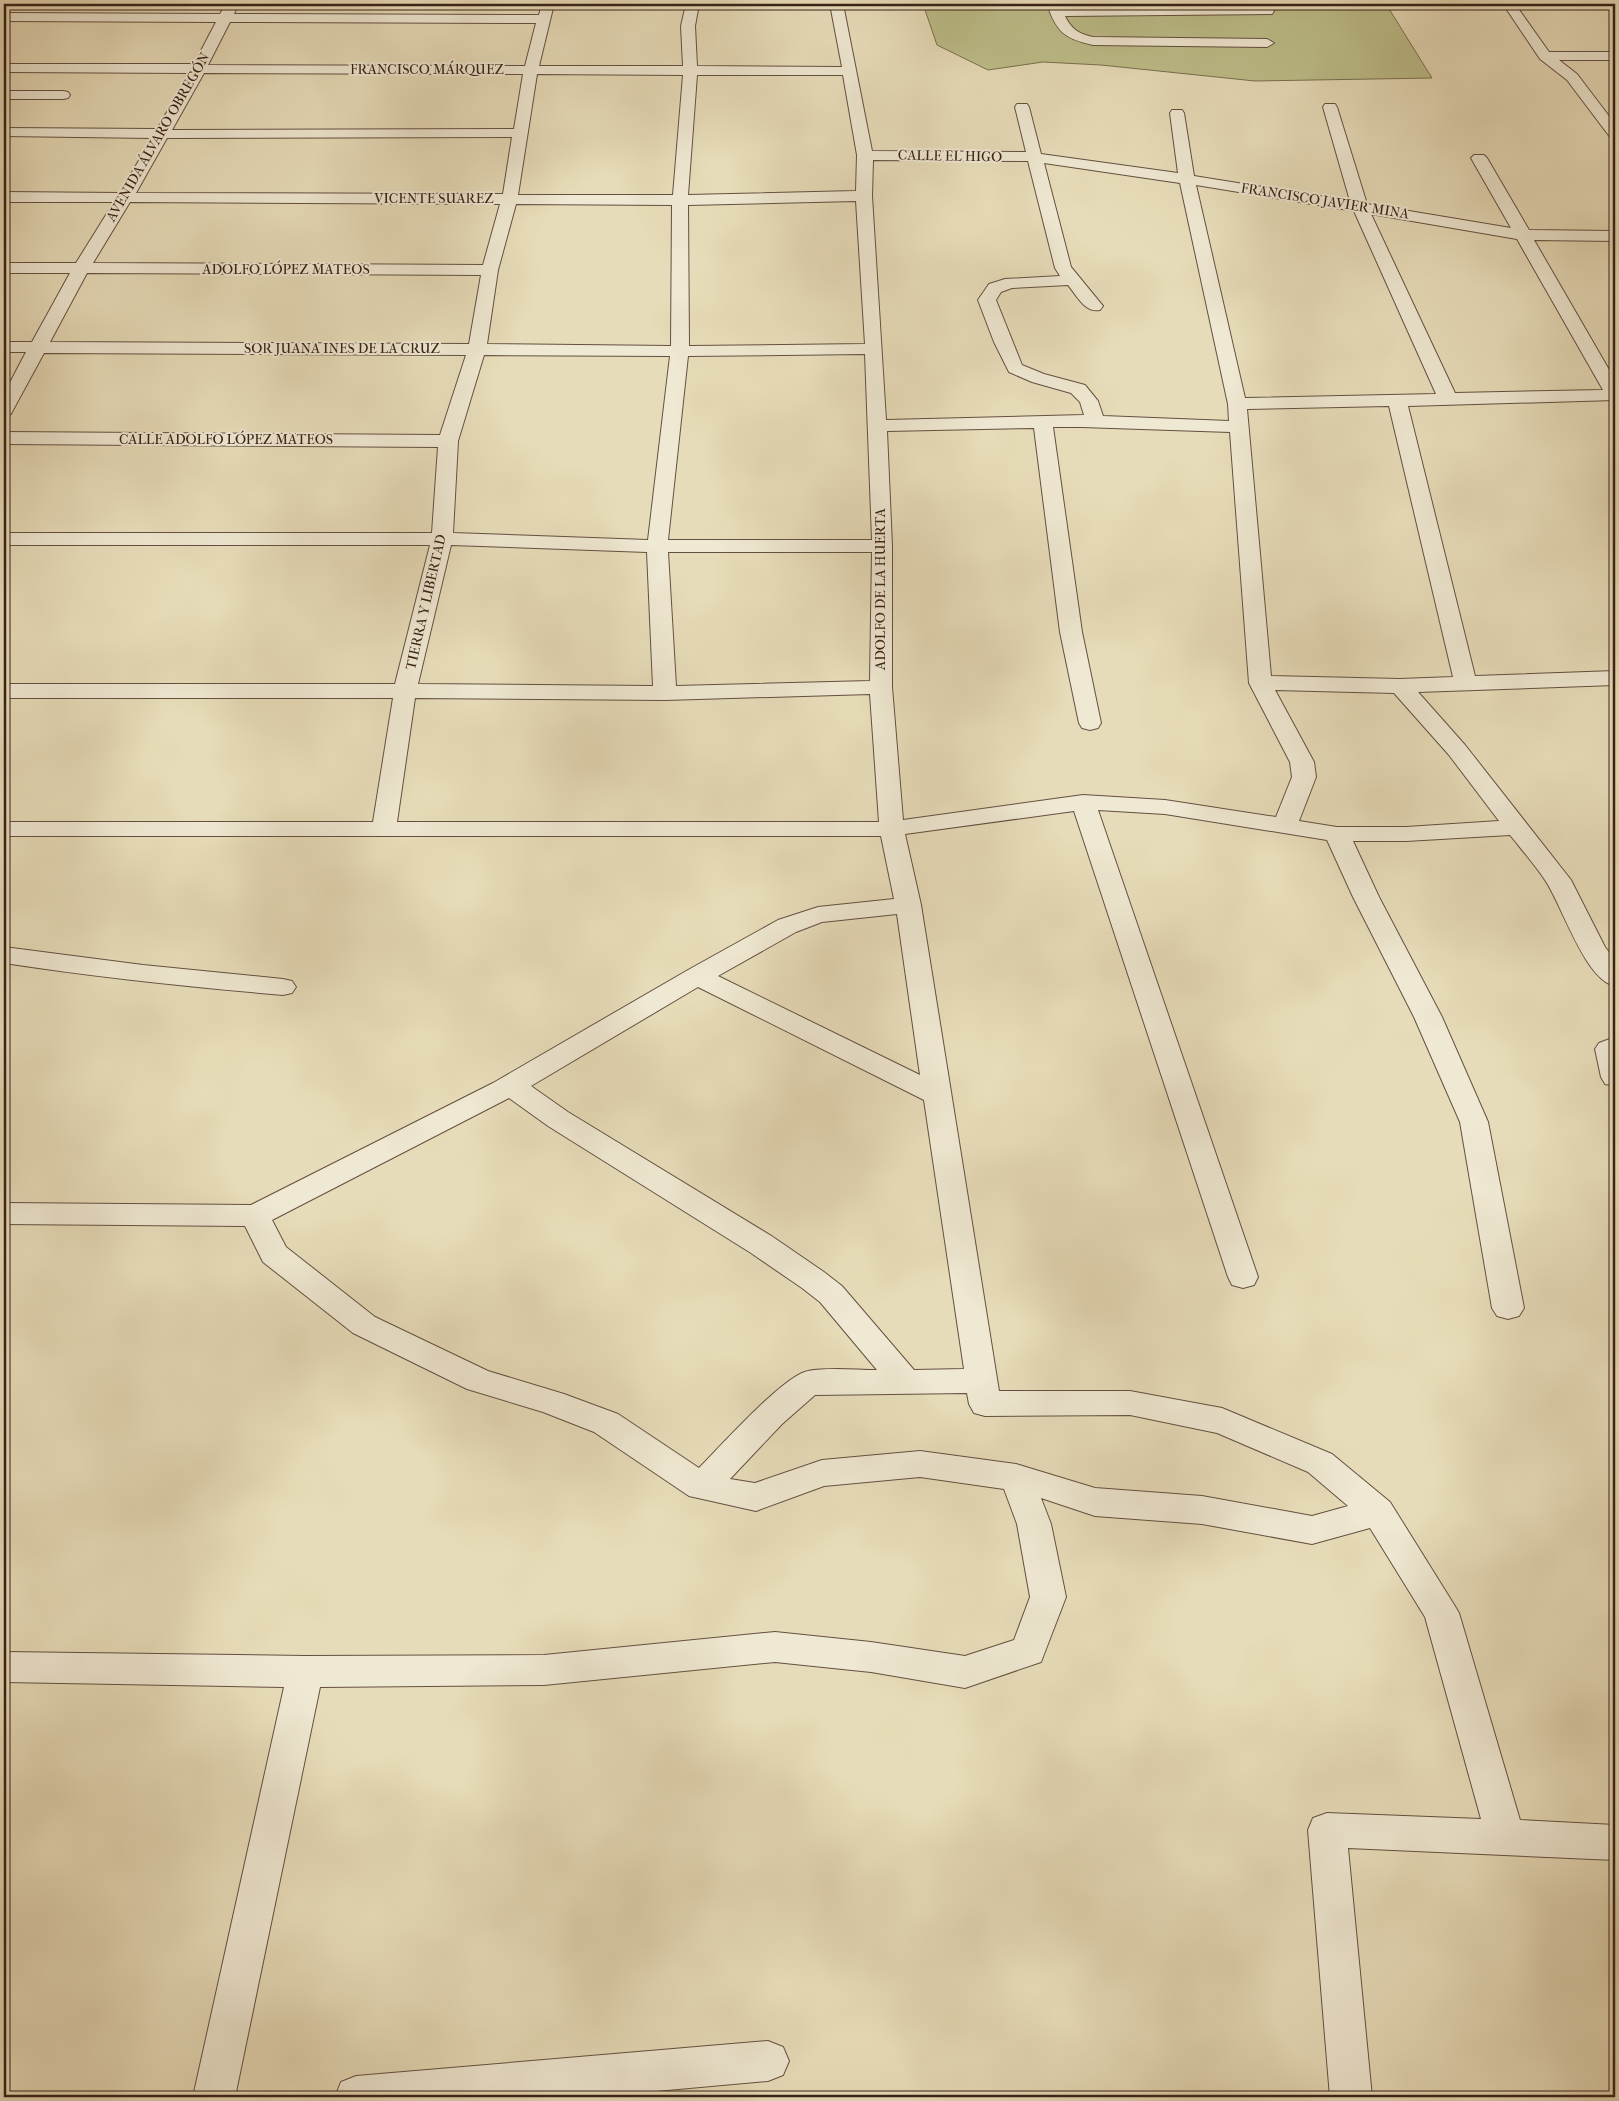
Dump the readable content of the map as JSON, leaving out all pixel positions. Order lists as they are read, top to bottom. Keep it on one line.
{"streets":{"street":["FRANCISCO MÁRQUEZ","AVENIDA ÁLVARO OBREGÓN","CALLE EL HIGO","VICENTE SUAREZ","FRANCISCO JAVIER MINA","ADOLFO LÓPEZ MATEOS","SOR JUANA INES DE LA CRUZ","CALLE ADOLFO LÓPEZ MATEOS","ADOLFO DE LA HUERTA","TIERRA Y LIBERTAD"]},"crossings":[["FRANCISCO MÁRQUEZ","AVENIDA ÁLVARO OBREGÓN"],["FRANCISCO MÁRQUEZ","ADOLFO DE LA HUERTA"],["AVENIDA ÁLVARO OBREGÓN","VICENTE SUAREZ"],["AVENIDA ÁLVARO OBREGÓN","ADOLFO LÓPEZ MATEOS"],["AVENIDA ÁLVARO OBREGÓN","SOR JUANA INES DE LA CRUZ"],["CALLE EL HIGO","FRANCISCO JAVIER MINA"],["CALLE EL HIGO","ADOLFO DE LA HUERTA"],["VICENTE SUAREZ","ADOLFO DE LA HUERTA"],["ADOLFO LÓPEZ MATEOS","TIERRA Y LIBERTAD"],["SOR JUANA INES DE LA CRUZ","ADOLFO DE LA HUERTA"],["SOR JUANA INES DE LA CRUZ","TIERRA Y LIBERTAD"],["CALLE ADOLFO LÓPEZ MATEOS","TIERRA Y LIBERTAD"]]}
